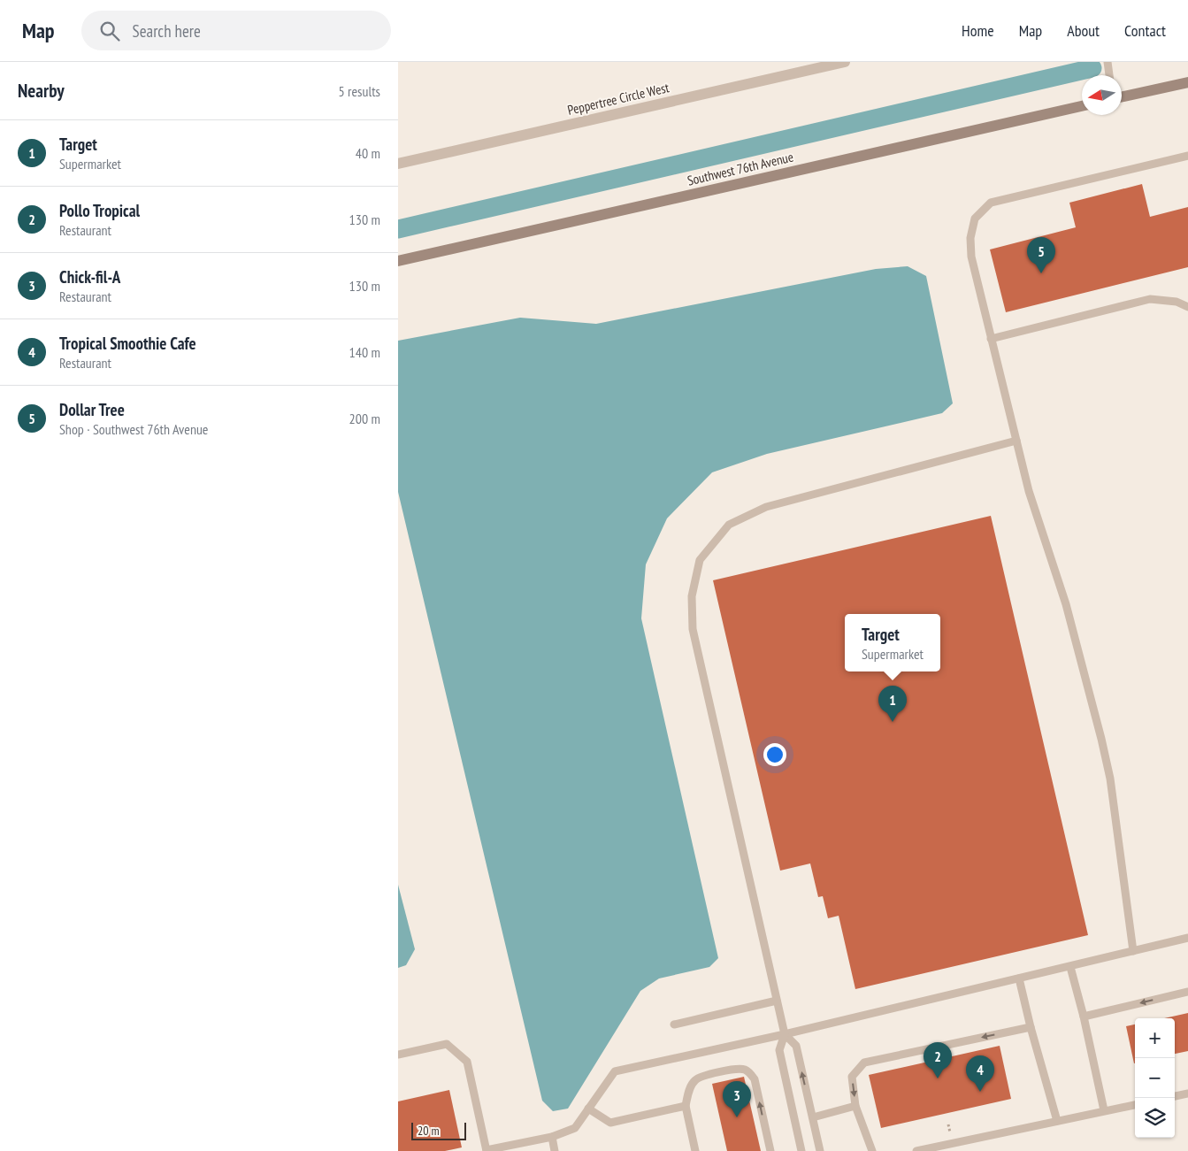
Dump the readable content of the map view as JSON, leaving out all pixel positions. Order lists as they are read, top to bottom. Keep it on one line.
{"streets":{"street":["Peppertree Circle West","Southwest 76th Avenue"]},"scale_bar":"20 m","north":"left","page":{"header":"Map","search":"Search here","nav":["Home","Map","About","Contact"],"heading":["Nearby","5 results"],"list":[{"mark":"1","name":"Target","note":"Supermarket","value":"40 m"},{"mark":"2","name":"Pollo Tropical","note":"Restaurant","value":"130 m"},{"mark":"3","name":"Chick-fil-A","note":"Restaurant","value":"130 m"},{"mark":"4","name":"Tropical Smoothie Cafe","note":"Restaurant","value":"140 m"},{"mark":"5","name":"Dollar Tree","note":"Shop · Southwest 76th Avenue","value":"200 m"}],"pins":["5","1","2","4","3"],"popup":["Target","Supermarket"],"map_buttons":["+","−"],"scale":"20 m"}}
